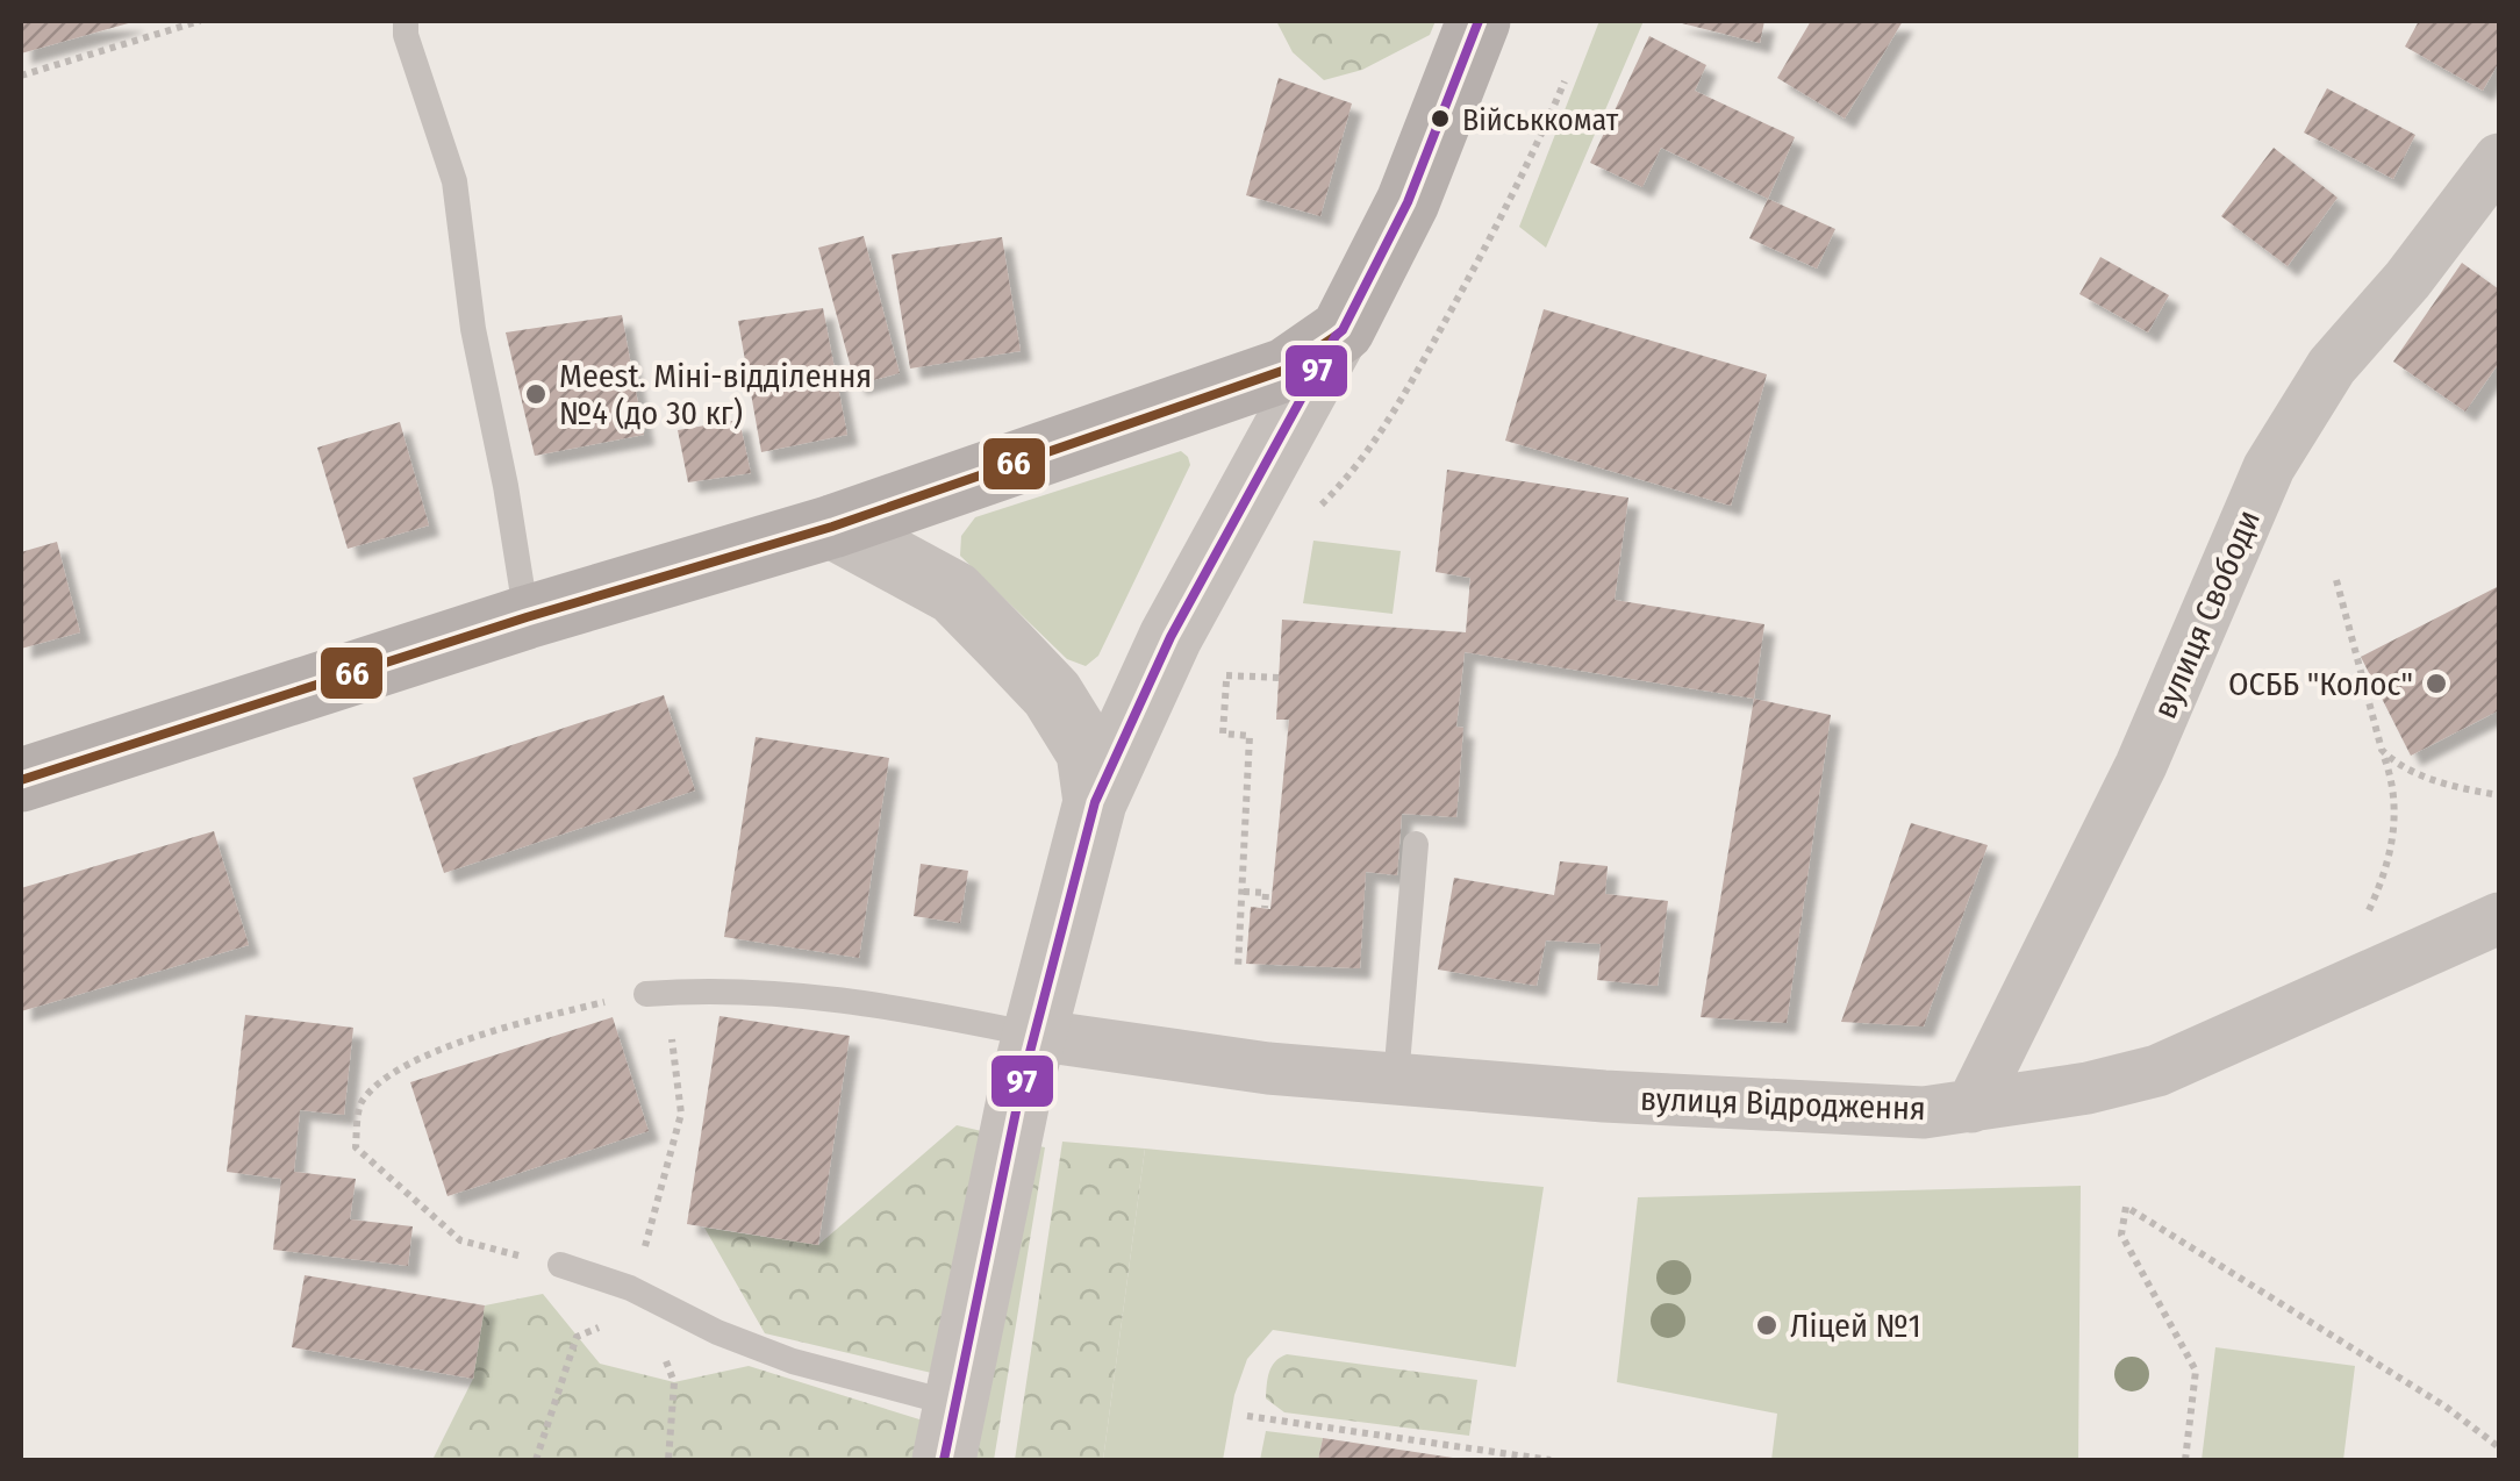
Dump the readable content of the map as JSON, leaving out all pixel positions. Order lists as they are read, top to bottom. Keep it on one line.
{"streets":{"street":["вулиця Свободи","вулиця Відродження"]},"crossings":[["вулиця Свободи","вулиця Відродження"]],"places":["Військкомат","Meest. Міні-відділення №4 (до 30 кг)","ОСББ \"Колос\"","Ліцей №1"],"lines":["transit line 97","transit line 66"]}
